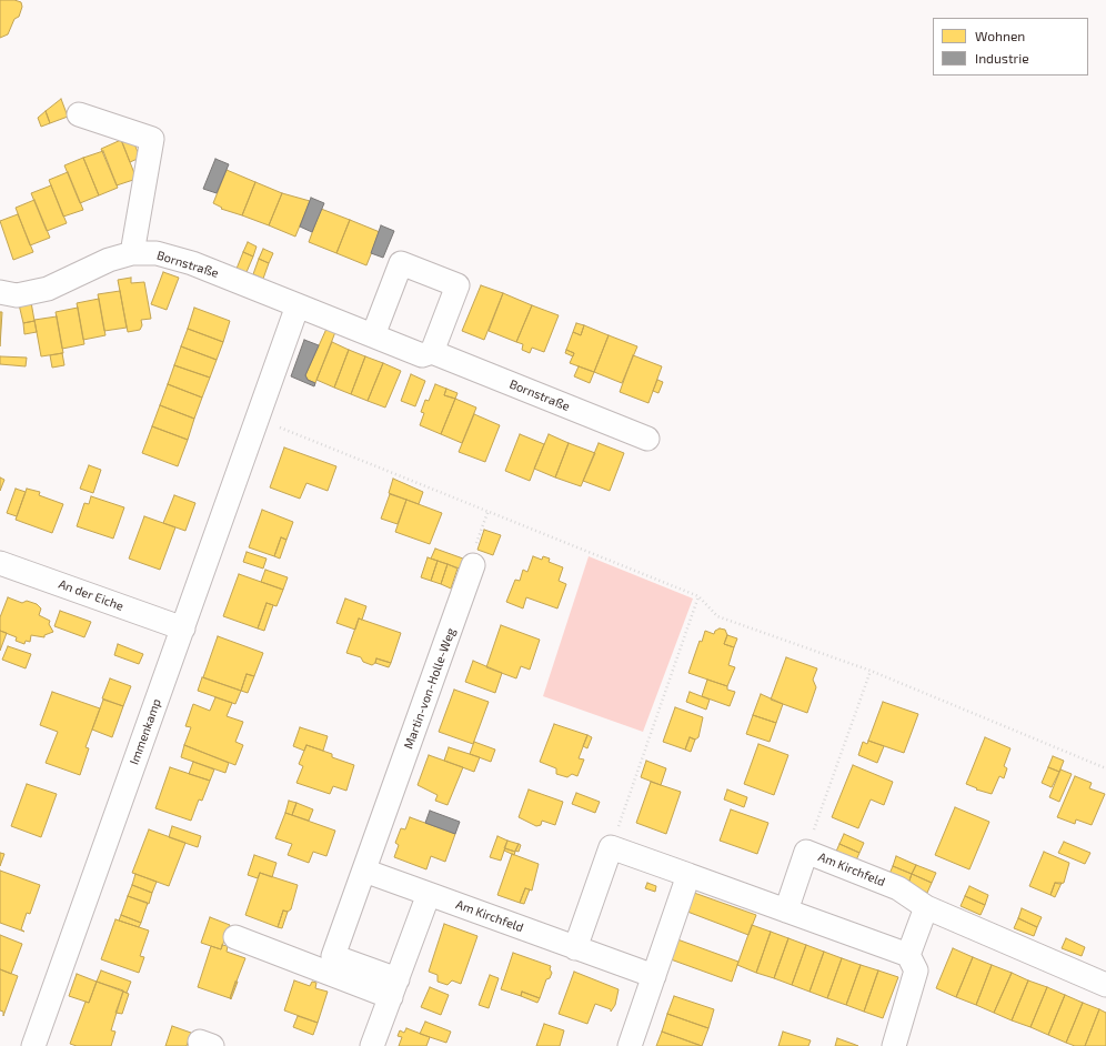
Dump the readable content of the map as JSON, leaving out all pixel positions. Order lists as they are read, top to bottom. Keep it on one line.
{"streets":{"street":["Bornstraße","An der Eiche","Martin-von-Holle-Weg","Immenkamp","Am Kirchfeld"]},"crossings":[["An der Eiche","Immenkamp"]],"legend":["Wohnen","Industrie"]}
